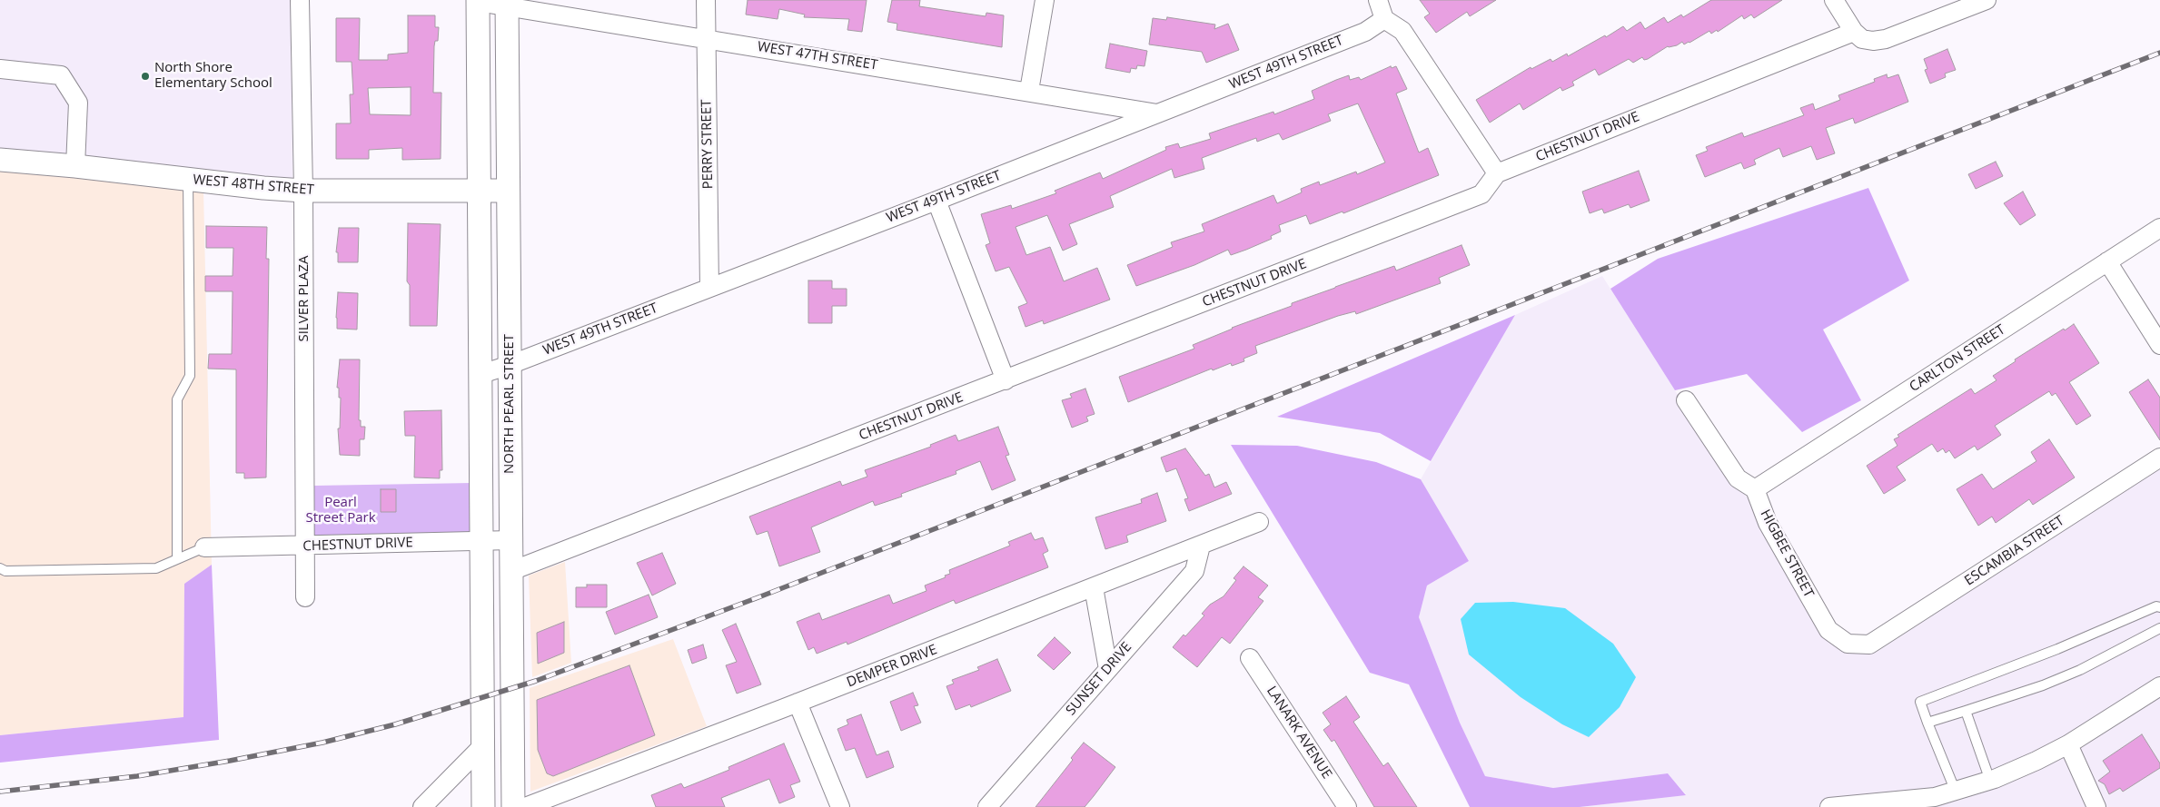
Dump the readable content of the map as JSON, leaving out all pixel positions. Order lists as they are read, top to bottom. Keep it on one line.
{"streets":{"street":["WEST 47TH STREET","WEST 49TH STREET","CHESTNUT DRIVE","PERRY STREET","WEST 48TH STREET","SILVER PLAZA","CARLTON STREET","NORTH PEARL STREET","ESCAMBIA STREET","HIGBEE STREET","DEMPER DRIVE","SUNSET DRIVE","LANARK AVENUE"]},"crossings":[["WEST 47TH STREET","WEST 49TH STREET"],["WEST 47TH STREET","PERRY STREET"],["WEST 47TH STREET","NORTH PEARL STREET"],["WEST 49TH STREET","PERRY STREET"],["WEST 49TH STREET","NORTH PEARL STREET"],["CHESTNUT DRIVE","SILVER PLAZA"],["CHESTNUT DRIVE","NORTH PEARL STREET"],["WEST 48TH STREET","SILVER PLAZA"],["WEST 48TH STREET","NORTH PEARL STREET"],["CARLTON STREET","HIGBEE STREET"],["ESCAMBIA STREET","HIGBEE STREET"],["DEMPER DRIVE","SUNSET DRIVE"]],"parks":["Pearl Street Park"],"places":["North Shore Elementary School"]}
